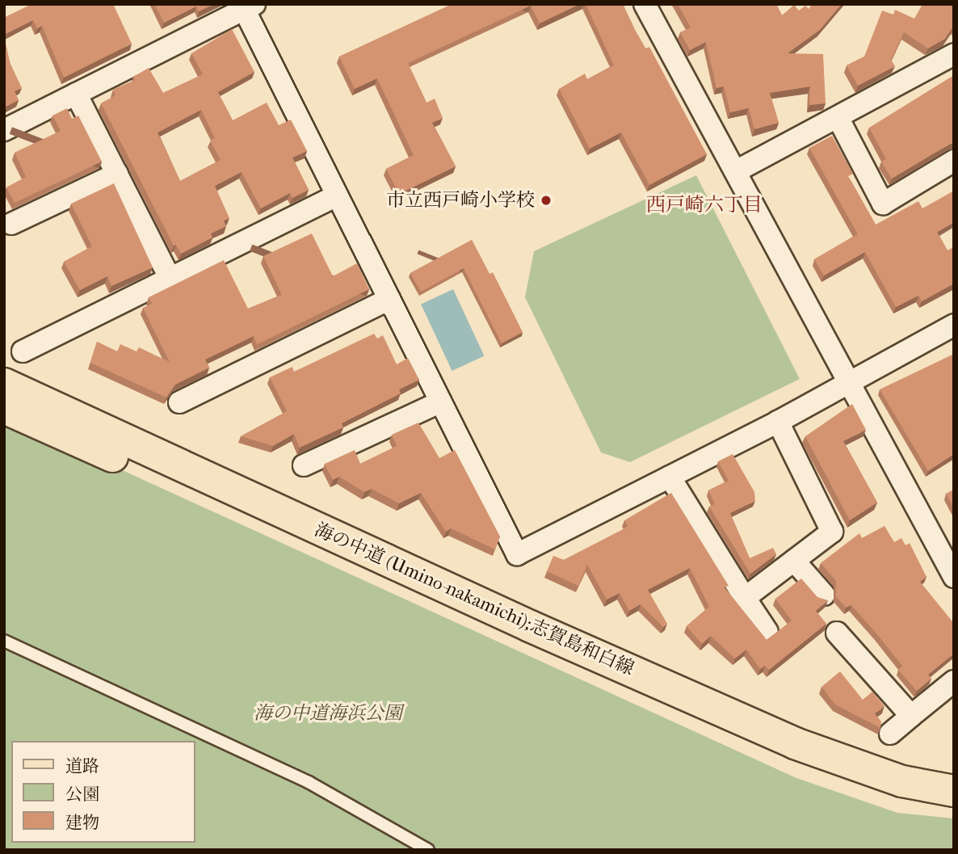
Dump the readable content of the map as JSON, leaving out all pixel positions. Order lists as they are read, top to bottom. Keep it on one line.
{"streets":{"main road":["海の中道 (Umino-nakamichi);志賀島和白線"]},"districts":["西戸崎六丁目"],"parks":["海の中道海浜公園"],"places":["市立西戸崎小学校"],"legend":["道路","公園","建物"]}
